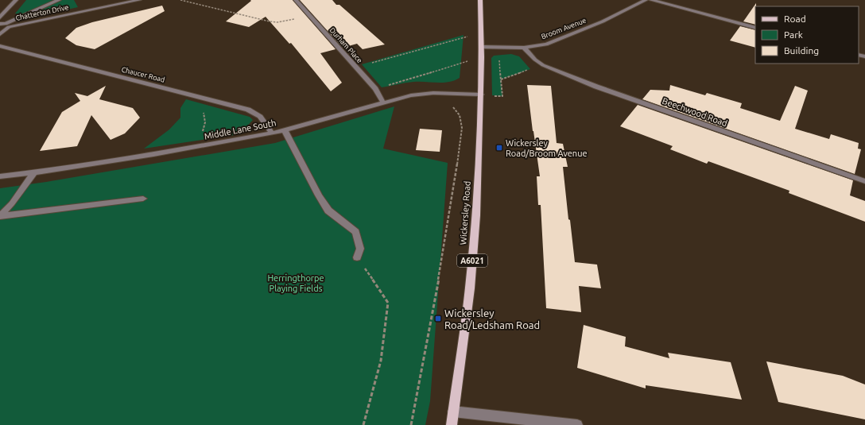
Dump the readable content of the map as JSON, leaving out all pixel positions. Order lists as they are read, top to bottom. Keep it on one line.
{"streets":{"main road":["Wickersley Road","A6021"],"street":["Chatterton Drive","Broom Avenue","Durham Place","Chaucer Road","Beechwood Road","Middle Lane South"]},"crossings":[["Broom Avenue","Beechwood Road"],["Broom Avenue","Wickersley Road"],["Durham Place","Middle Lane South"],["Chaucer Road","Middle Lane South"],["Middle Lane South","Wickersley Road"]],"parks":["Herringthorpe Playing Fields"],"places":{"transit":["Wickersley Road/Broom Avenue","Wickersley Road/Ledsham Road"]},"legend":["Road","Park","Building"]}
